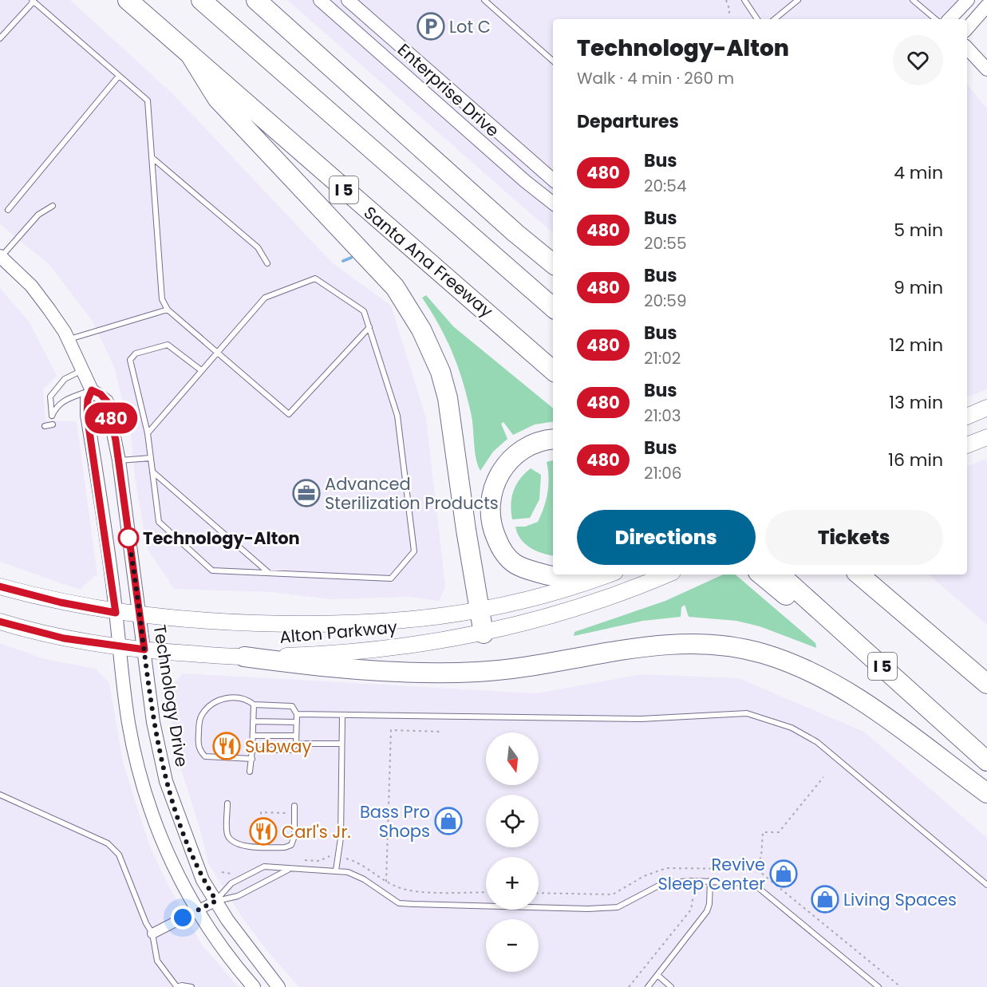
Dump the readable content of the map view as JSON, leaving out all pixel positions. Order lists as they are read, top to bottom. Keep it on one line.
{"streets":{"highway":["I 5","Santa Ana Freeway"],"main road":["Alton Parkway"],"street":["Enterprise Drive","Technology Drive"]},"crossings":[["Alton Parkway","Technology Drive"]],"places":{"parking":["Lot C"],"office":["Advanced Sterilization Products"],"other":["Technology-Alton"],"restaurant":["Subway","Carl's Jr."],"shop":["Bass Pro Shops","Revive Sleep Center","Living Spaces"]},"lines":["bus line 480"],"north":"bottom","page":{"on_map":"480","heading":[["Technology-Alton","Walk · 4 min · 260 m"],"Departures"],"list":[{"mark":"480","name":"Bus","note":"20:54","value":"4 min"},{"mark":"480","name":"Bus","note":"20:55","value":"5 min"},{"mark":"480","name":"Bus","note":"20:59","value":"9 min"},{"mark":"480","name":"Bus","note":"21:02","value":"12 min"},{"mark":"480","name":"Bus","note":"21:03","value":"13 min"},{"mark":"480","name":"Bus","note":"21:06","value":"16 min"}],"buttons":["Directions","Tickets"],"map_buttons":["+","−"]}}
